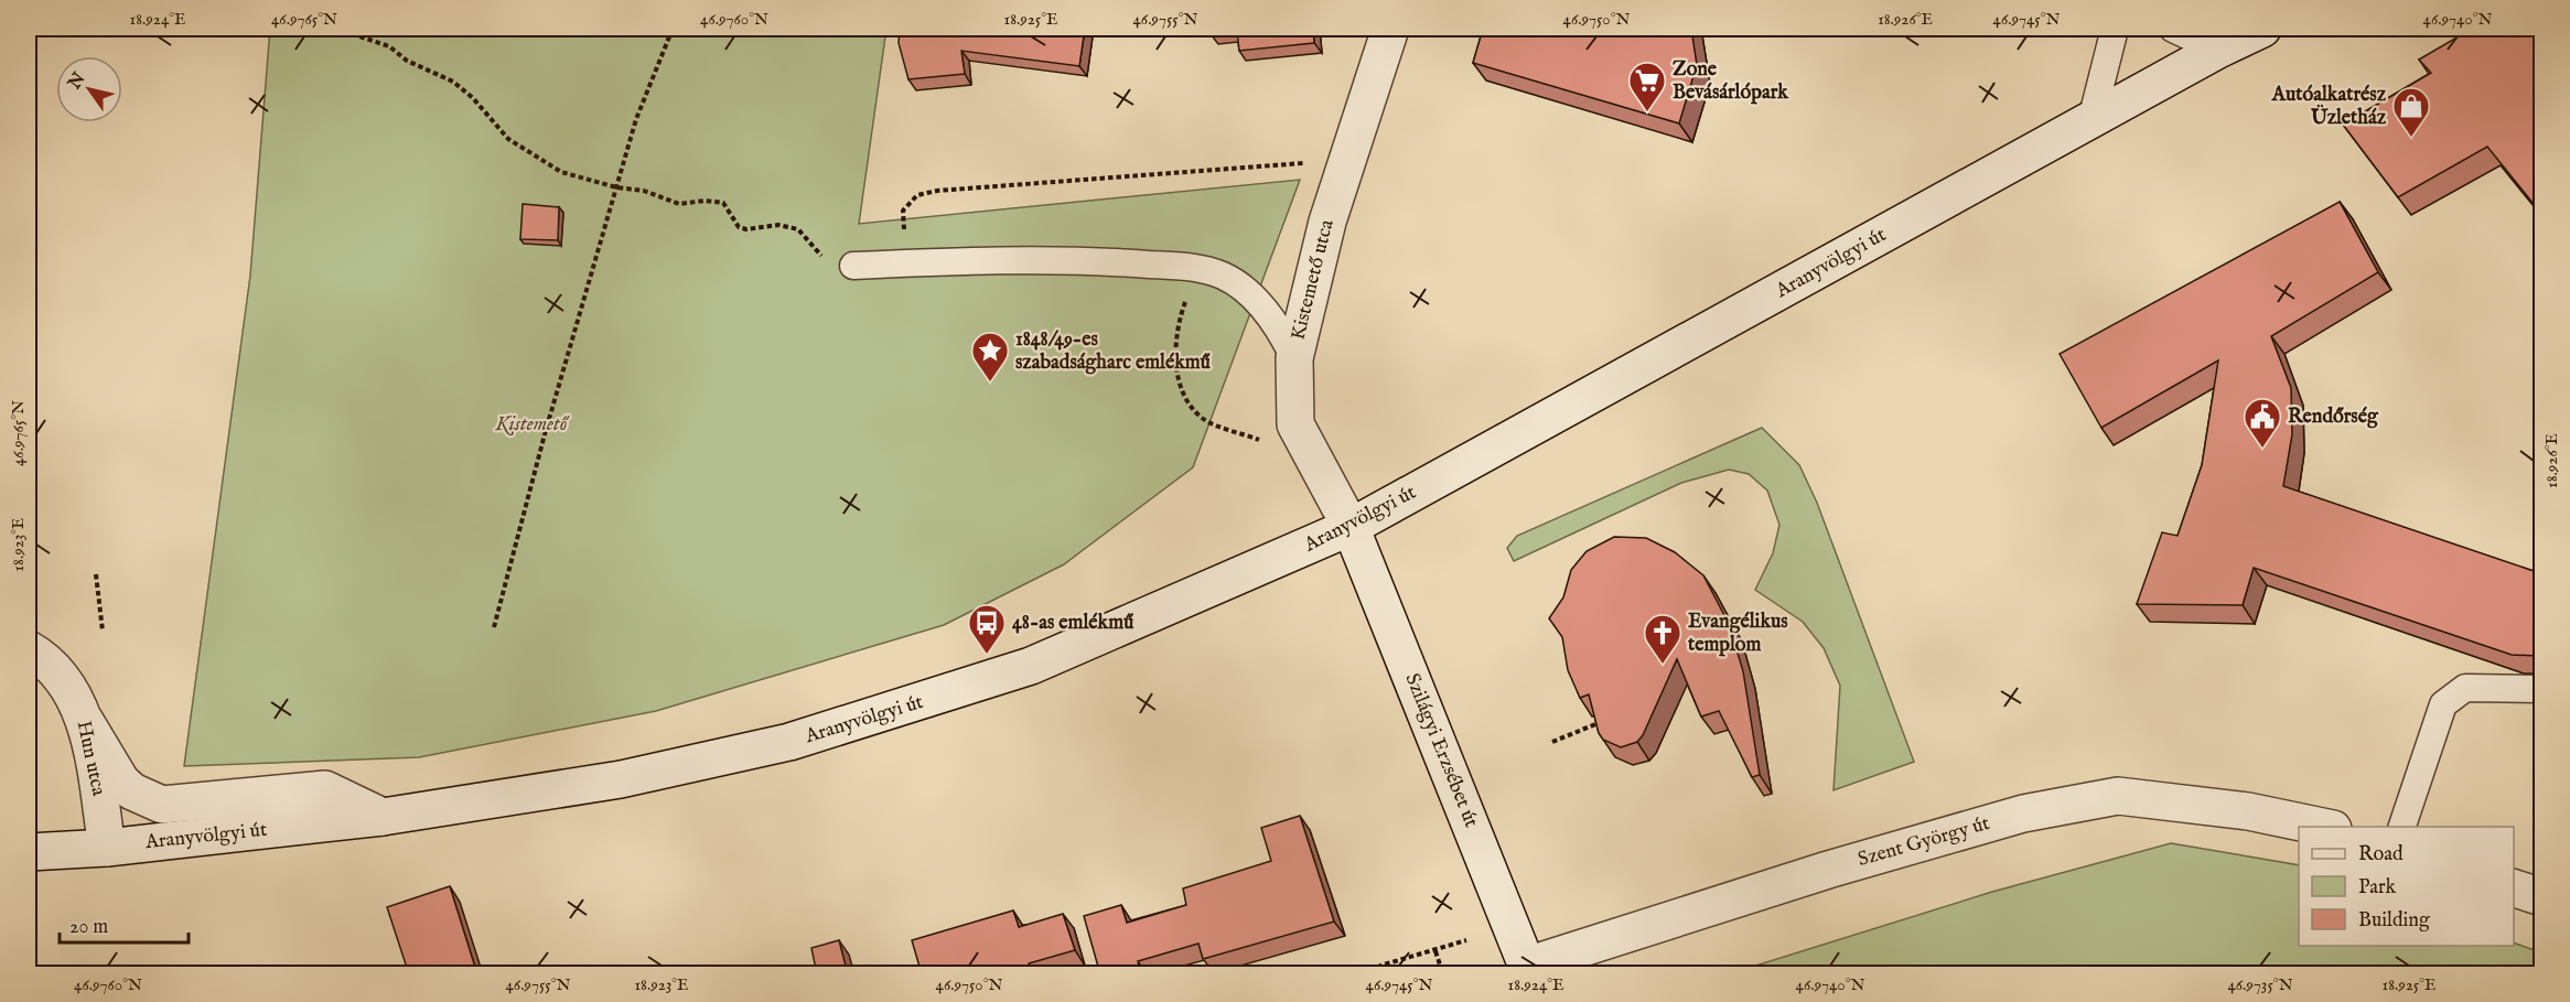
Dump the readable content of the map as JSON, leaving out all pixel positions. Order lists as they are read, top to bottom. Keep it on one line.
{"streets":{"street":["Aranyvölgyi út","Kistemető utca","Szilágyi Erzsébet út","Hun utca","Szent György út"]},"crossings":[["Aranyvölgyi út","Kistemető utca"],["Aranyvölgyi út","Szilágyi Erzsébet út"],["Aranyvölgyi út","Hun utca"],["Kistemető utca","Szilágyi Erzsébet út"],["Szilágyi Erzsébet út","Szent György út"]],"parks":["Kistemető"],"places":{"supermarket":["Zone Bevásárlópark"],"shop":["Autóalkatrész Üzletház"],"place":["1848/49-es szabadságharc emlékmű"],"public building":["Rendőrség"],"bus stop":["48-as emlékmű"],"church":["Evangélikus templom"]},"legend":["Road","Park","Building"],"scale_bar":"20 m","north":"top left","coordinates":["18.924°E","46.9765°N","46.9760°N","18.925°E","46.9755°N","46.9750°N","18.926°E","46.9745°N","46.9740°N","18.923°E","46.9735°N"]}
